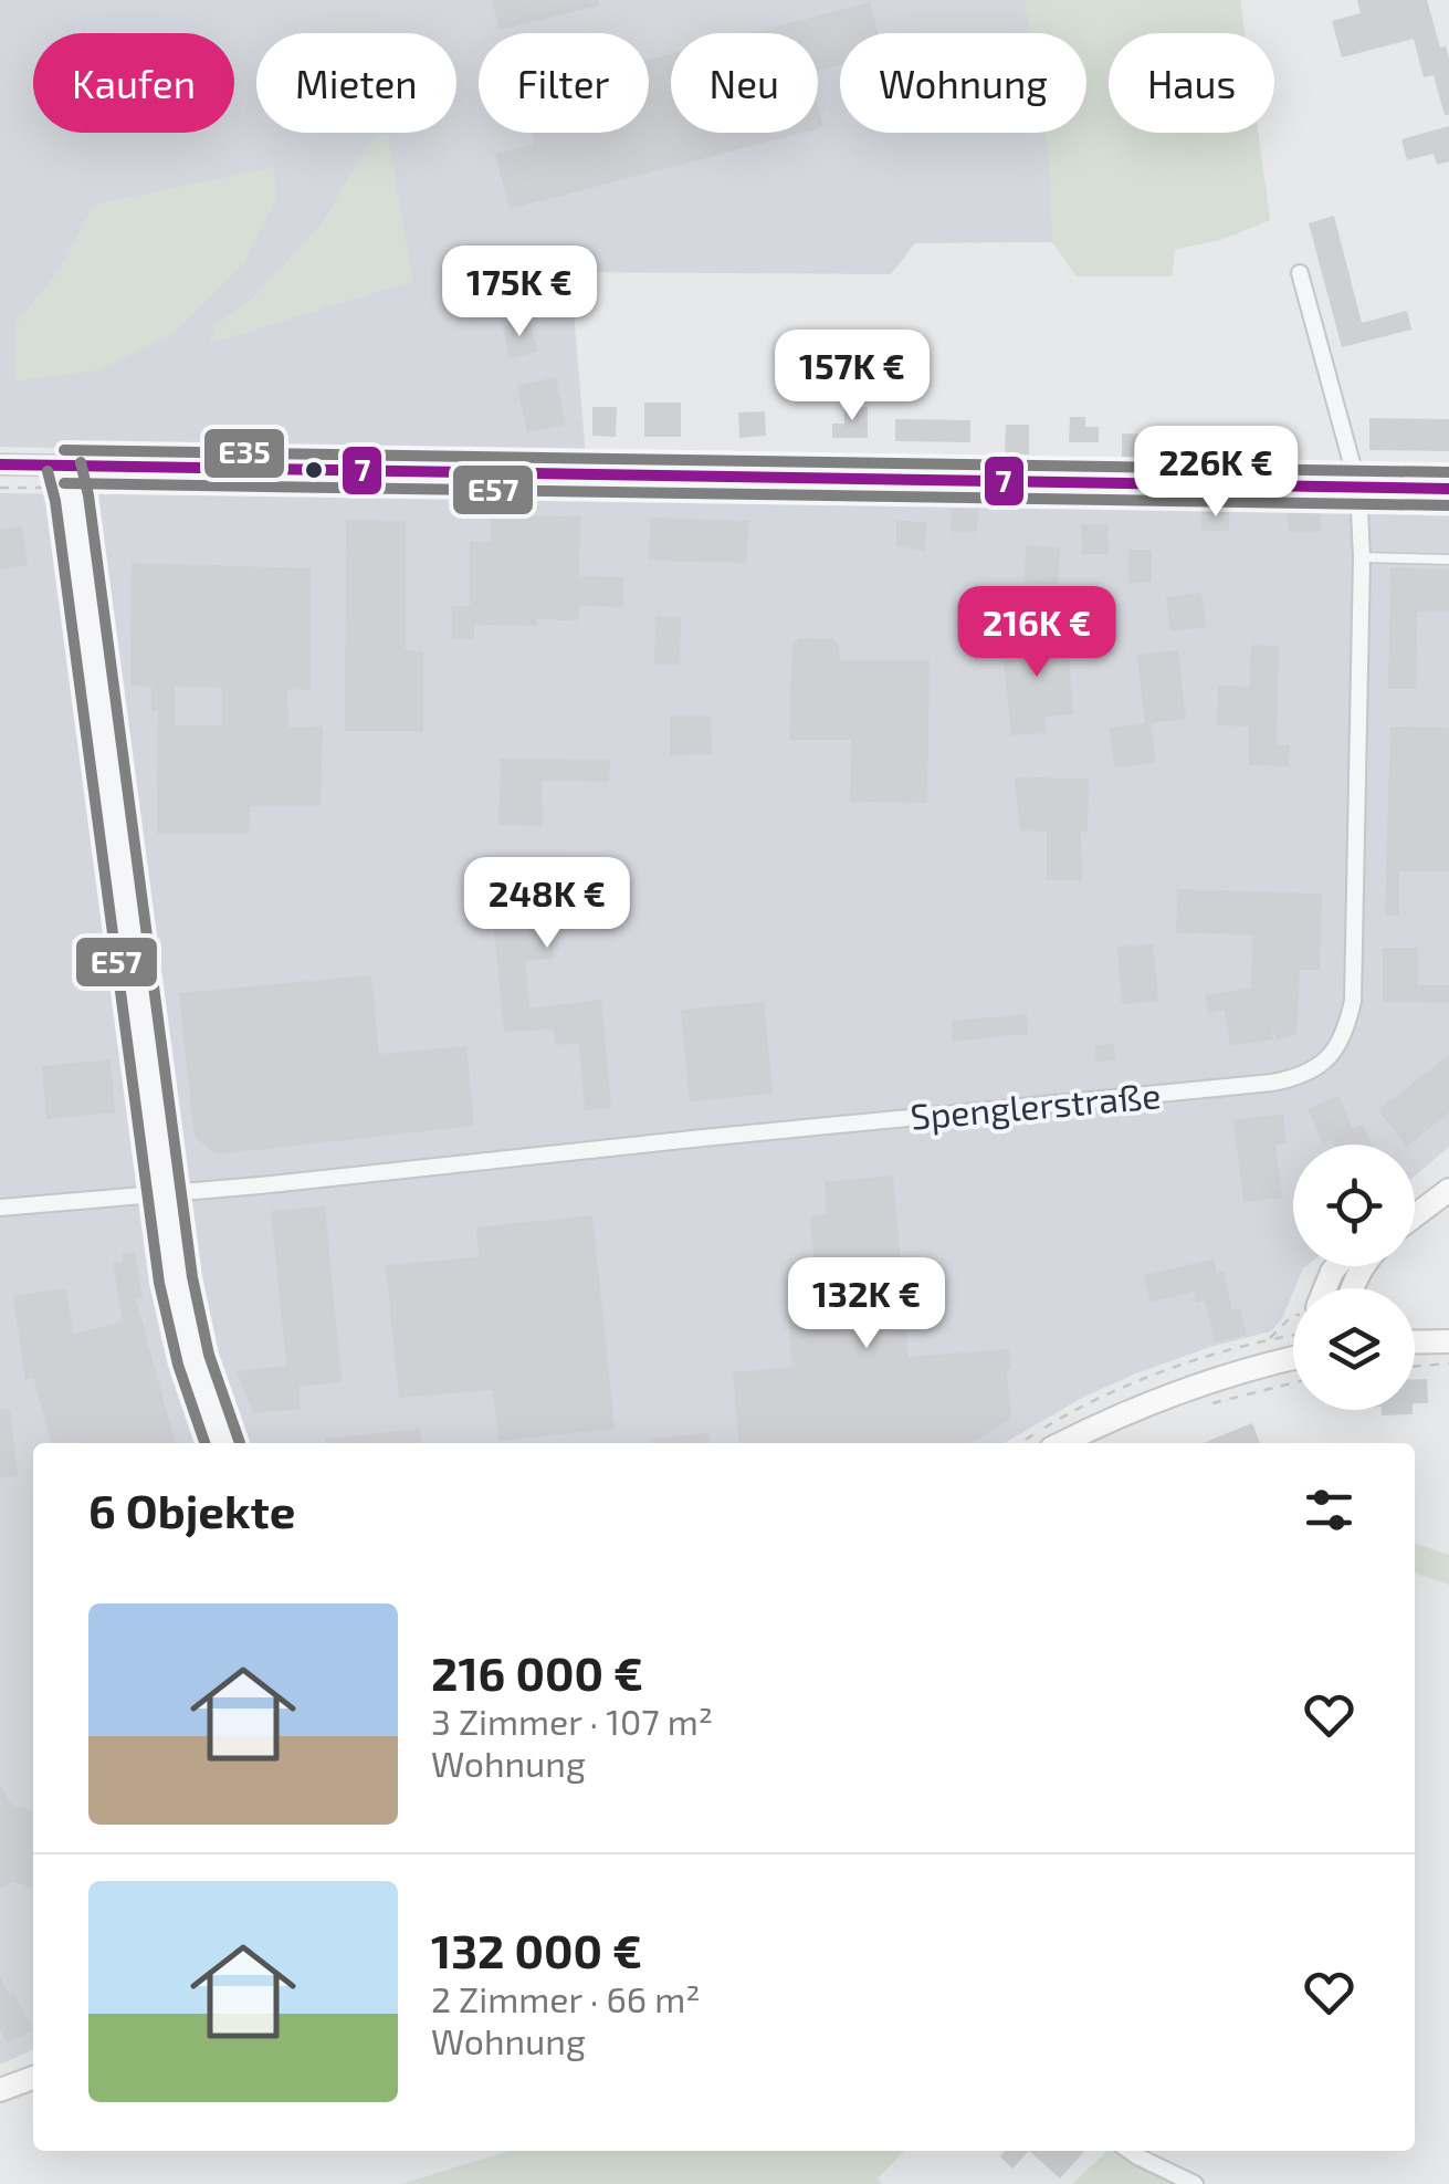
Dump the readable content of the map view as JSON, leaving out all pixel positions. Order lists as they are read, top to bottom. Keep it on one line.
{"streets":{"street":["Spenglerstraße"]},"lines":["transit line E35","transit line 7","transit line E57"],"page":{"chip":["Kaufen","Mieten","Filter","Neu","Wohnung","Haus"],"price":["175K €","157K €","226K €","216K €","248K €","132K €"],"heading":"6 Objekte","list":[{"name":"216 000 €","note":"3 Zimmer · 107 m² · Wohnung"},{"name":"132 000 €","note":"2 Zimmer · 66 m² · Wohnung"}]}}
